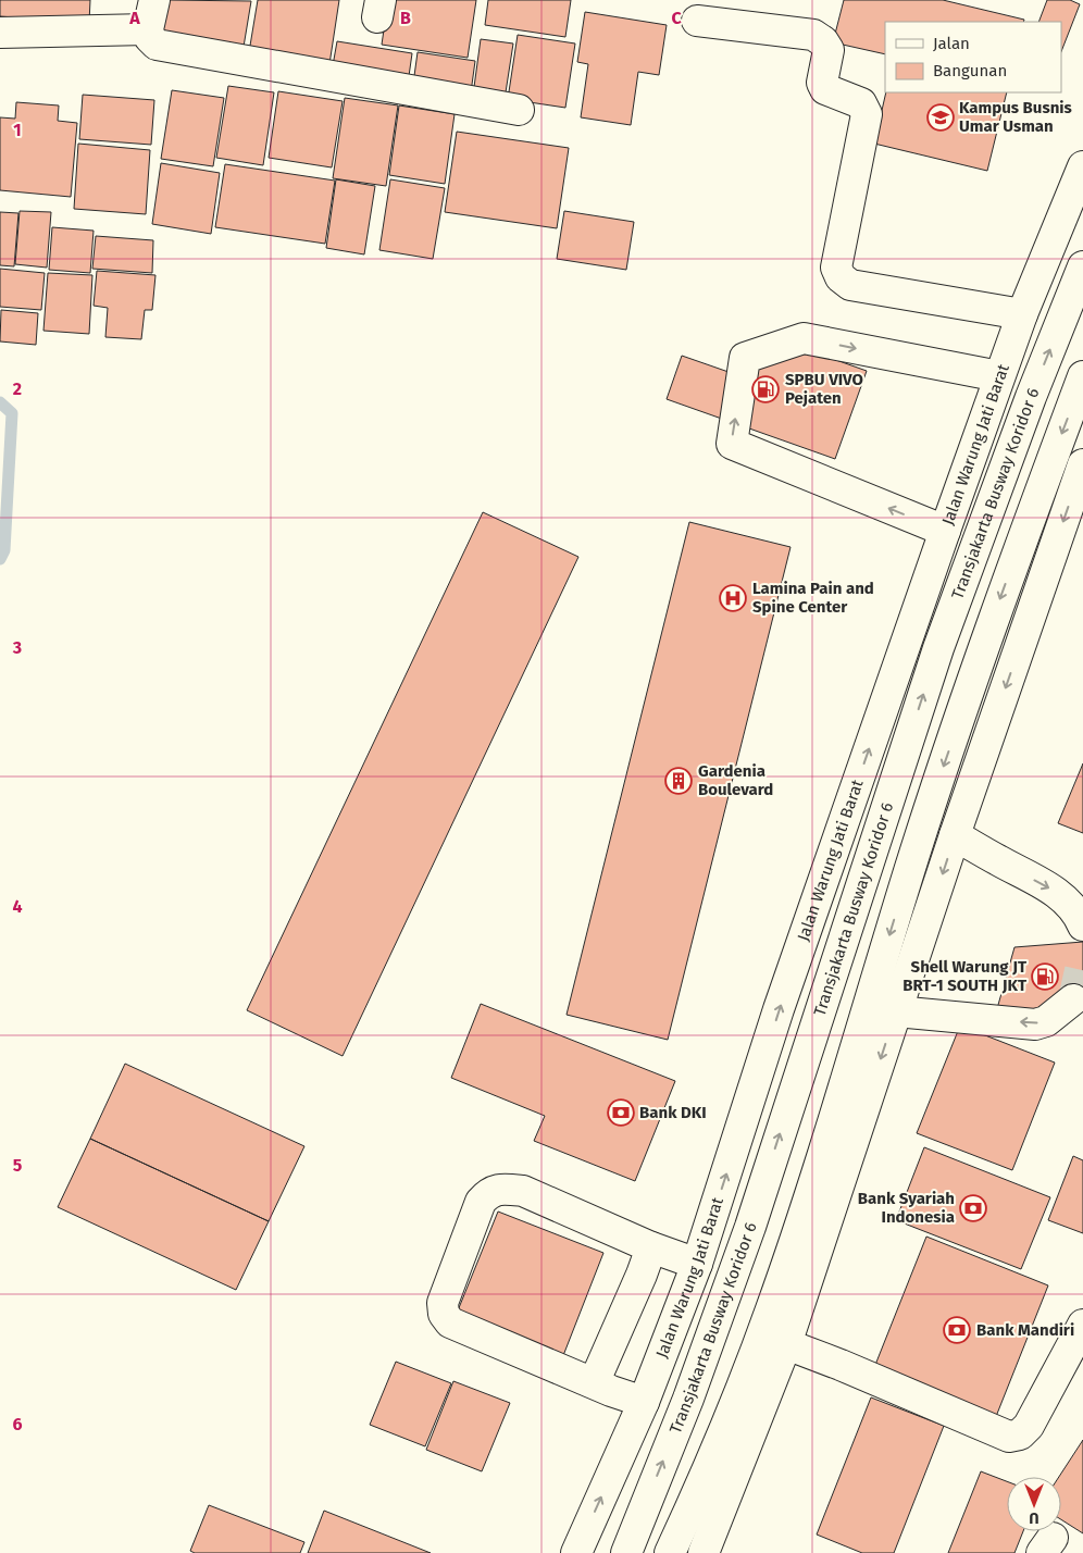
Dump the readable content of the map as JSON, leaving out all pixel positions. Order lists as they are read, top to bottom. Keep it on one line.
{"streets":{"main road":["Jalan Warung Jati Barat","Transjakarta Busway Koridor 6"]},"places":{"school or university":["Kampus Busnis Umar Usman"],"fuel station":["SPBU VIVO Pejaten","Shell Warung JT BRT-1 SOUTH JKT"],"hospital":["Lamina Pain and Spine Center"],"building":["Gardenia Boulevard"],"bank":["Bank DKI","Bank Syariah Indonesia","Bank Mandiri"]},"legend":["Jalan","Bangunan"],"north":"bottom","grid":{"columns":["A","B","C"],"rows":["1","2","3","4","5","6"]}}
